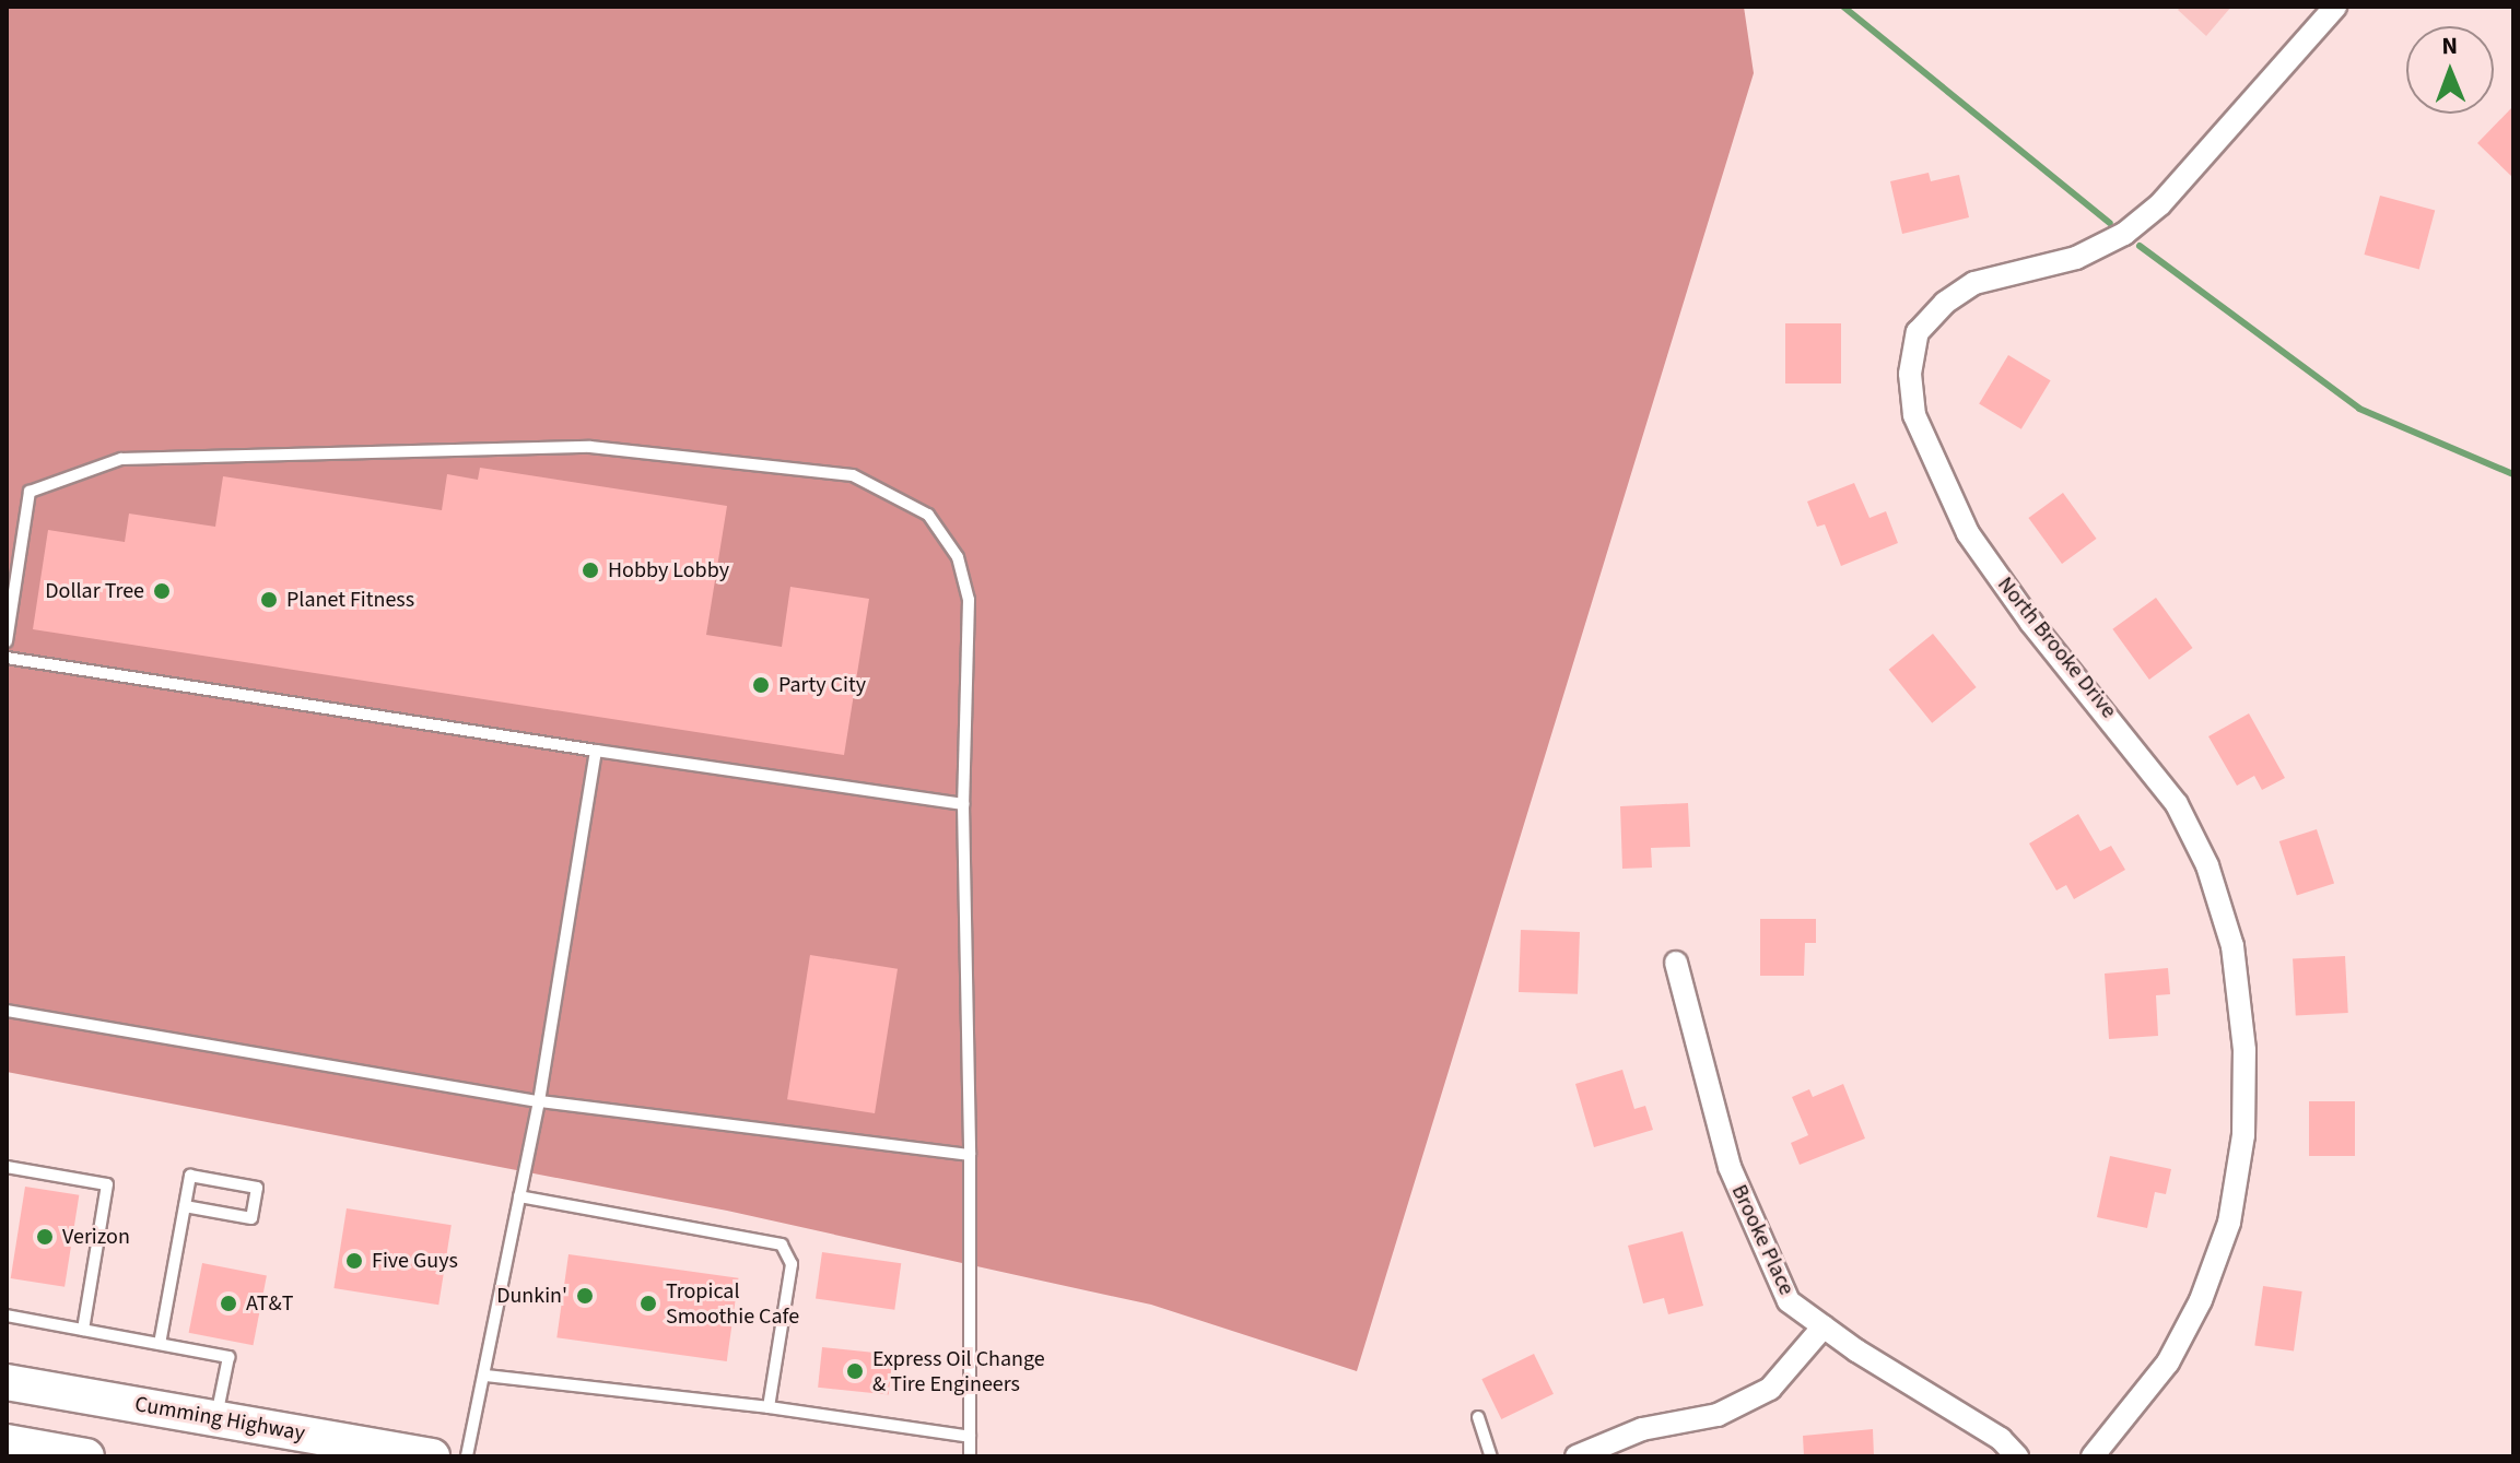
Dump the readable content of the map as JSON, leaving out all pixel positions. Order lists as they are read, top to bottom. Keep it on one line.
{"streets":{"main road":["Cumming Highway"],"street":["North Brooke Drive","Brooke Place"]},"places":["Hobby Lobby","Dollar Tree","Planet Fitness","Party City","Verizon","Five Guys","Dunkin'","AT&T","Tropical Smoothie Cafe","Express Oil Change & Tire Engineers"],"north":"top"}
